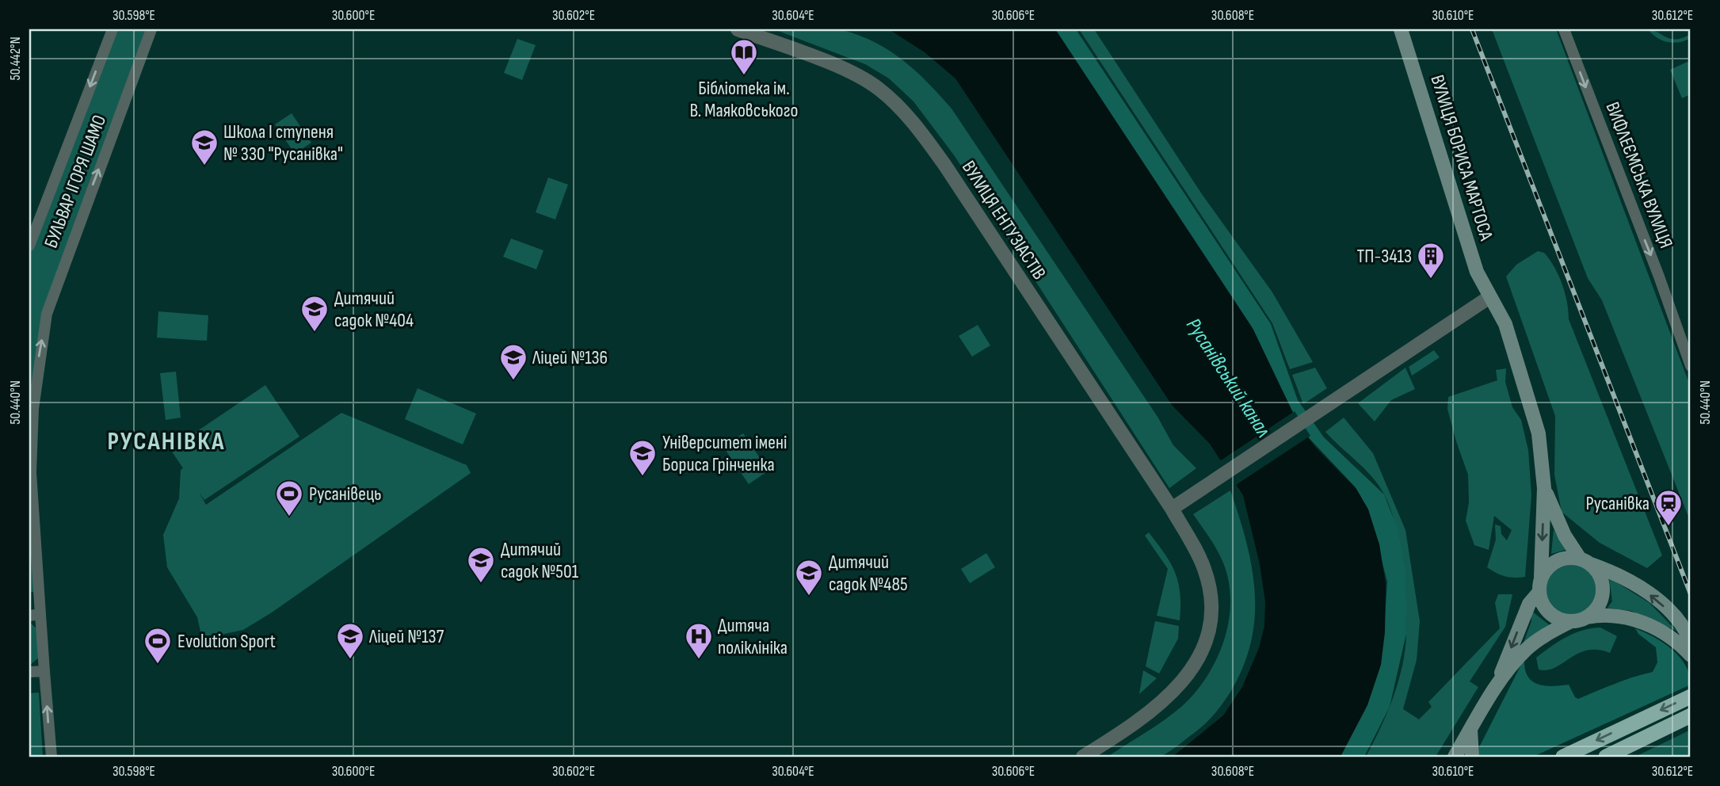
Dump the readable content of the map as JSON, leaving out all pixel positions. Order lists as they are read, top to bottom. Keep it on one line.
{"streets":{"main road":["ВУЛИЦЯ БОРИСА МАРТОСА"],"street":["ВИФЛЕЄМСЬКА ВУЛИЦЯ","БУЛЬВАР ІГОРЯ ШАМО","ВУЛИЦЯ ЕНТУЗІАСТІВ"]},"one_way":["ВИФЛЕЄМСЬКА ВУЛИЦЯ"],"districts":["РУСАНІВКА"],"water":["Русанівський канал"],"places":{"library":["Бібліотека ім. В. Маяковського"],"school or university":["Школа І ступеня № 330 \"Русанівка\"","Дитячий садок №404","Ліцей №136","Університет імені Бориса Грінченка","Дитячий садок №501","Дитячий садок №485","Ліцей №137"],"building":["ТП-3413"],"sports":["Русанівець","Evolution Sport"],"station":["Русанівка"],"hospital":["Дитяча поліклініка"]},"coordinates":["30.598°E","30.600°E","30.602°E","30.604°E","30.606°E","30.608°E","30.610°E","30.612°E","50.442°N","50.440°N"]}
